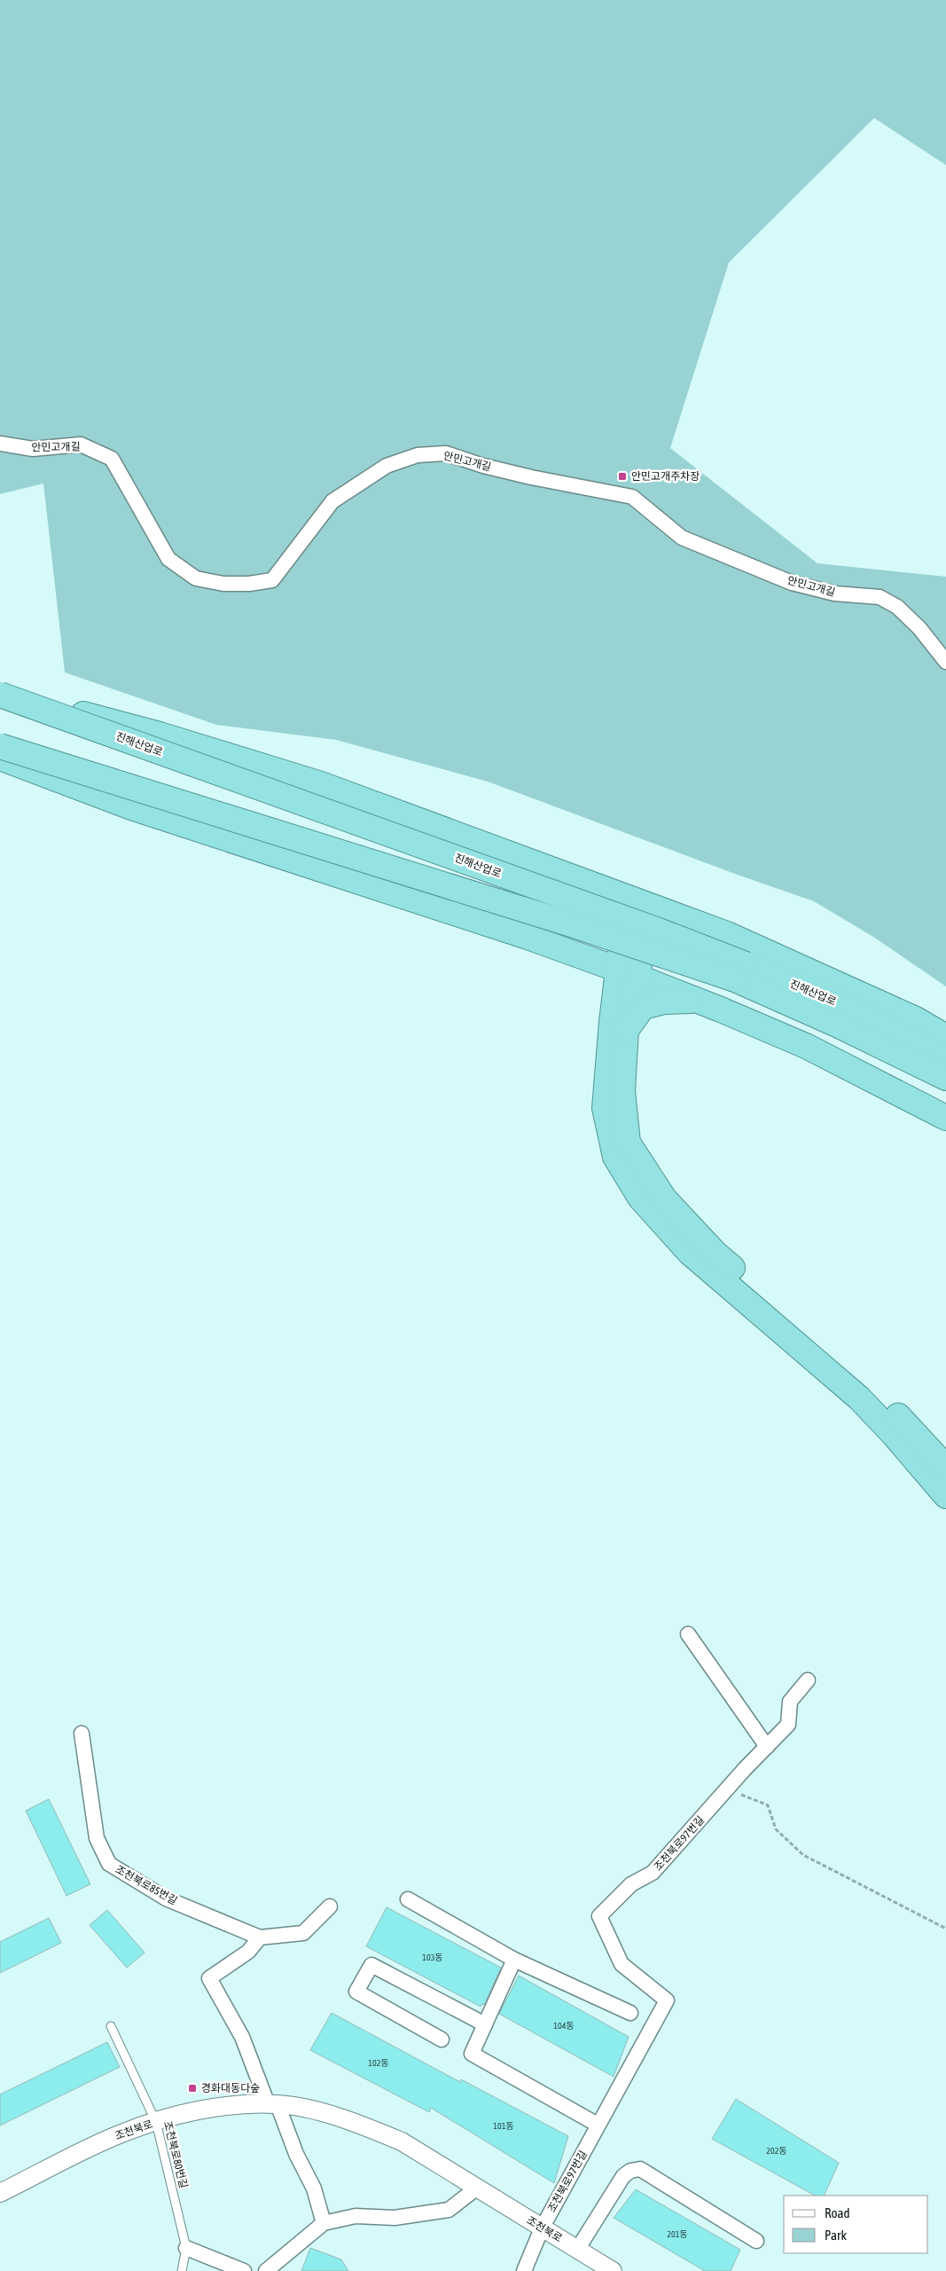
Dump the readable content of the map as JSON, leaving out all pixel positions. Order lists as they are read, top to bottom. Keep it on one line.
{"streets":{"highway":["진해산업로"],"street":["안민고개길","조천북로97번길","조천북로85번길","조천북로"],"lane":["조천북로80번길"]},"crossings":[["조천북로97번길","조천북로"],["조천북로","조천북로80번길"]],"places":{"transit":["안민고개주차장","경화대동다숲"]},"house_numbers":["103동","104동","102동","101동","202동","201동"],"legend":["Road","Park"]}
